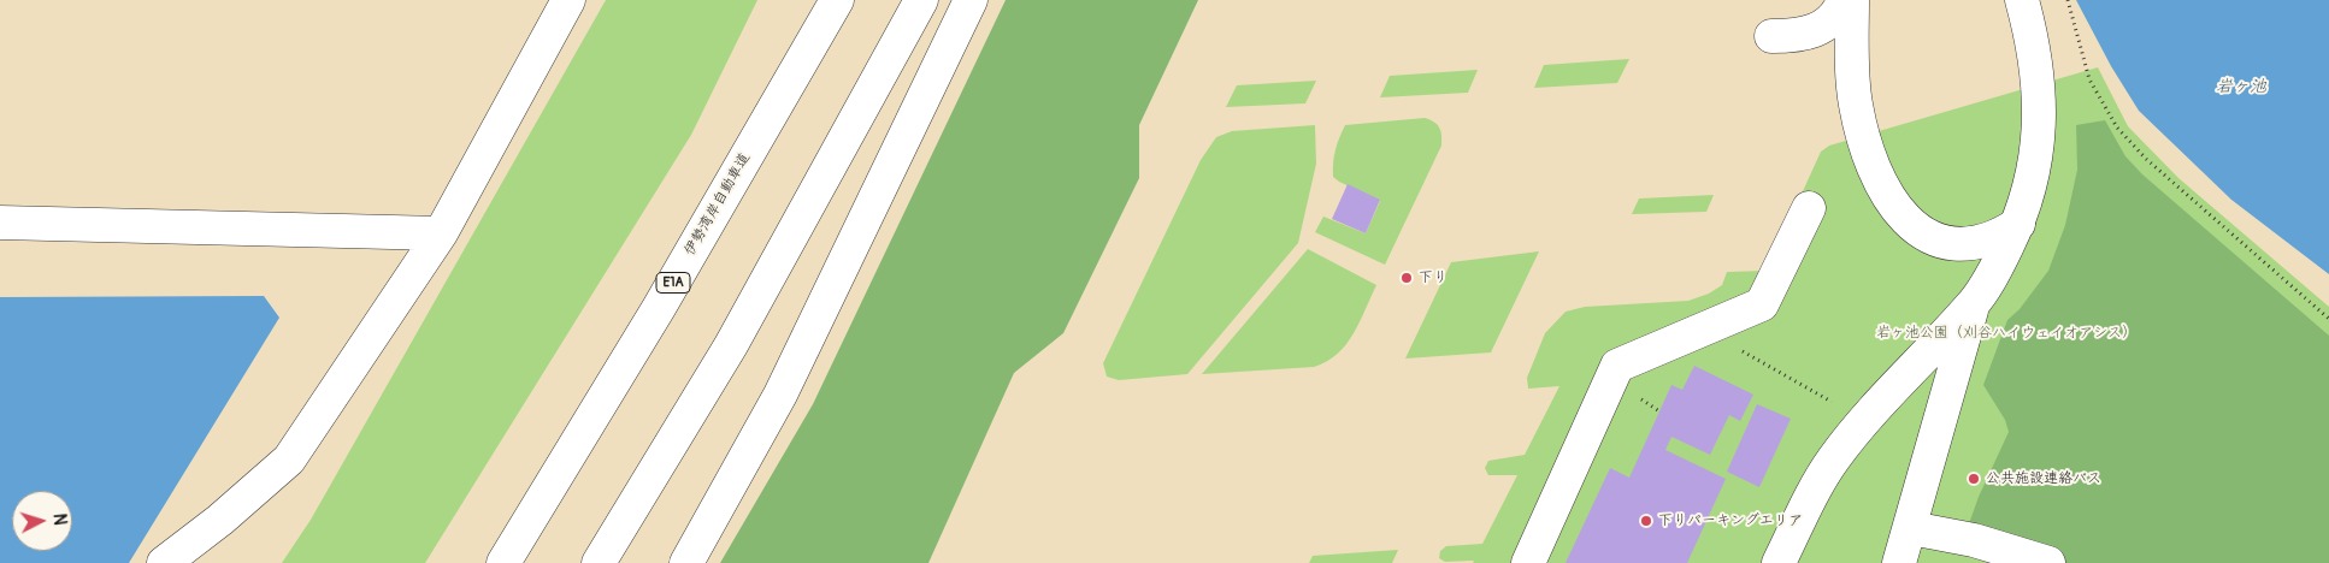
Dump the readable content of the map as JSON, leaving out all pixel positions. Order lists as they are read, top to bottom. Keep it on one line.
{"streets":{"main road":["伊勢湾岸自動車道","E1A"]},"water":["岩ヶ池"],"parks":["岩ヶ池公園（刈谷ハイウェイオアシス）"],"places":["下り","公共施設連絡バス","下りパーキングエリア"],"north":"right"}
